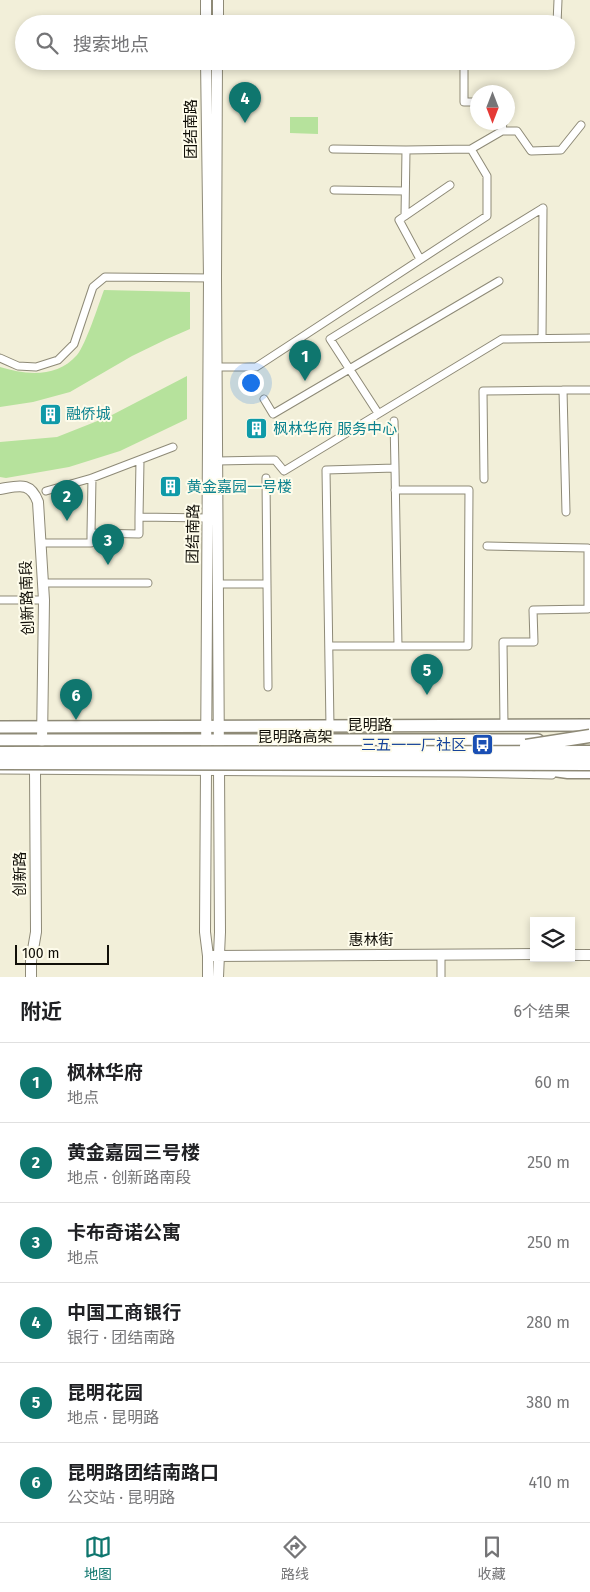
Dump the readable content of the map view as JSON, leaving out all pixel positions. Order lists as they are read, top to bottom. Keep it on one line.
{"streets":{"highway":["昆明路高架"],"main road":["团结南路","创新路南段","昆明路","创新路","惠林街"]},"crossings":[["团结南路","昆明路"],["团结南路","惠林街"],["创新路南段","昆明路"]],"places":{"building":["融侨城","枫林华府 服务中心","黄金嘉园一号楼"],"bus stop":["三五一一厂社区"]},"scale_bar":"100 m","north":"bottom","page":{"search":"搜索地点","pins":["4","1","2","3","5","6"],"scale":"100 m","heading":["附近","6个结果"],"list":[{"mark":"1","name":"枫林华府","note":"地点","value":"60 m"},{"mark":"2","name":"黄金嘉园三号楼","note":"地点 · 创新路南段","value":"250 m"},{"mark":"3","name":"卡布奇诺公寓","note":"地点","value":"250 m"},{"mark":"4","name":"中国工商银行","note":"银行 · 团结南路","value":"280 m"},{"mark":"5","name":"昆明花园","note":"地点 · 昆明路","value":"380 m"},{"mark":"6","name":"昆明路团结南路口","note":"公交站 · 昆明路","value":"410 m"}],"nav":["地图","路线","收藏"]}}
